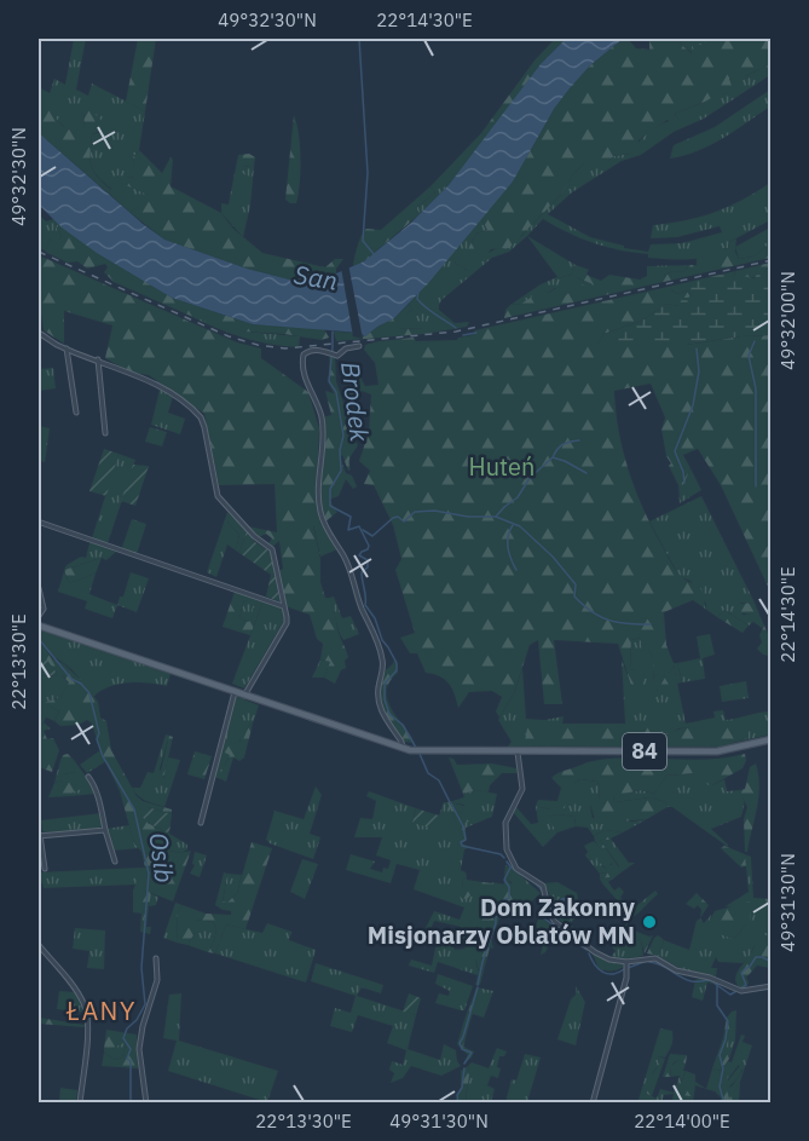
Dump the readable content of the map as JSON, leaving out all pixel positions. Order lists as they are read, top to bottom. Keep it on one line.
{"streets":{"main road":["84"]},"districts":["ŁANY"],"water":["San","Brodek","Osib"],"parks":["Huteń"],"places":["Dom Zakonny Misjonarzy Oblatów MN"],"coordinates":["49°32'30\"N","22°14'30\"E","49°32'00\"N","22°13'30\"E","49°31'30\"N","22°14'00\"E"]}
